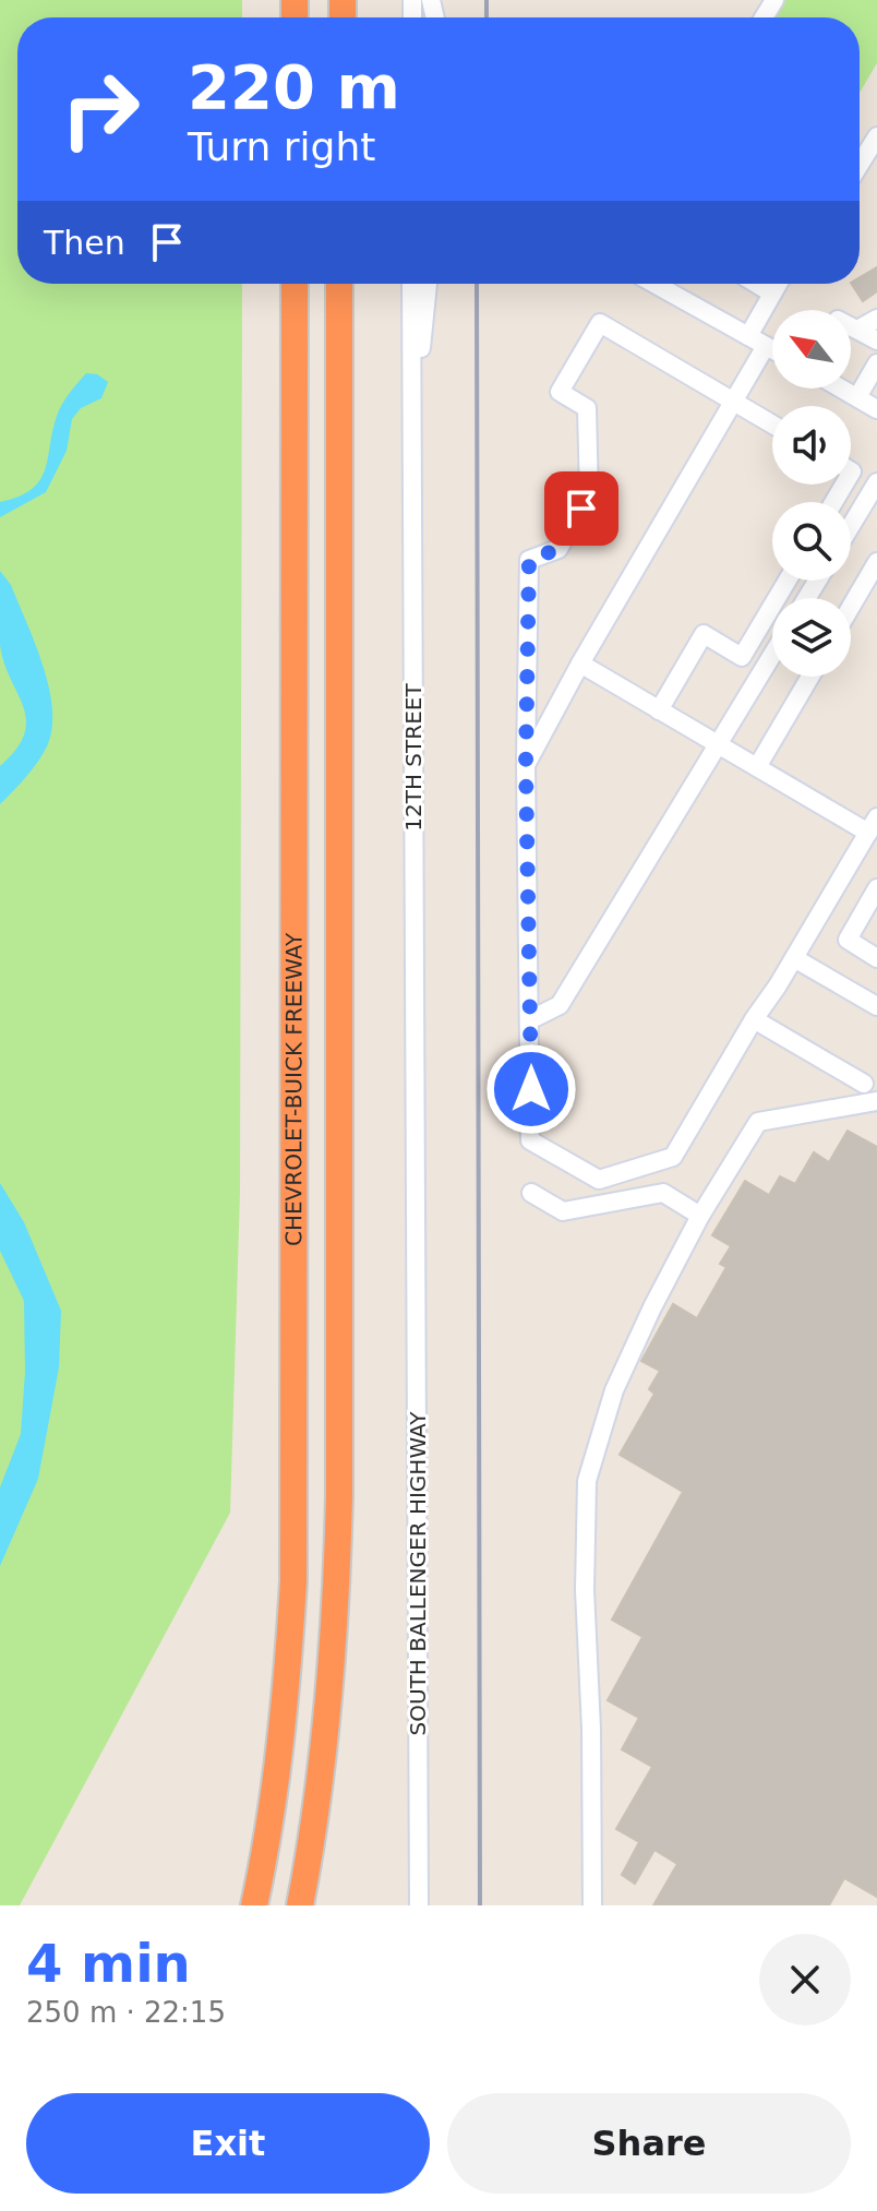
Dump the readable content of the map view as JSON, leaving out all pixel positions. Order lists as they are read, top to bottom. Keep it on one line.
{"streets":{"highway":["CHEVROLET-BUICK FREEWAY"],"street":["12TH STREET","SOUTH BALLENGER HIGHWAY"]},"crossings":[["12TH STREET","SOUTH BALLENGER HIGHWAY"]],"north":"top left","page":{"turn":["220 m","Turn right"],"then":"Then","heading":["4 min","250 m · 22:15"],"buttons":["Exit","Share"]}}
